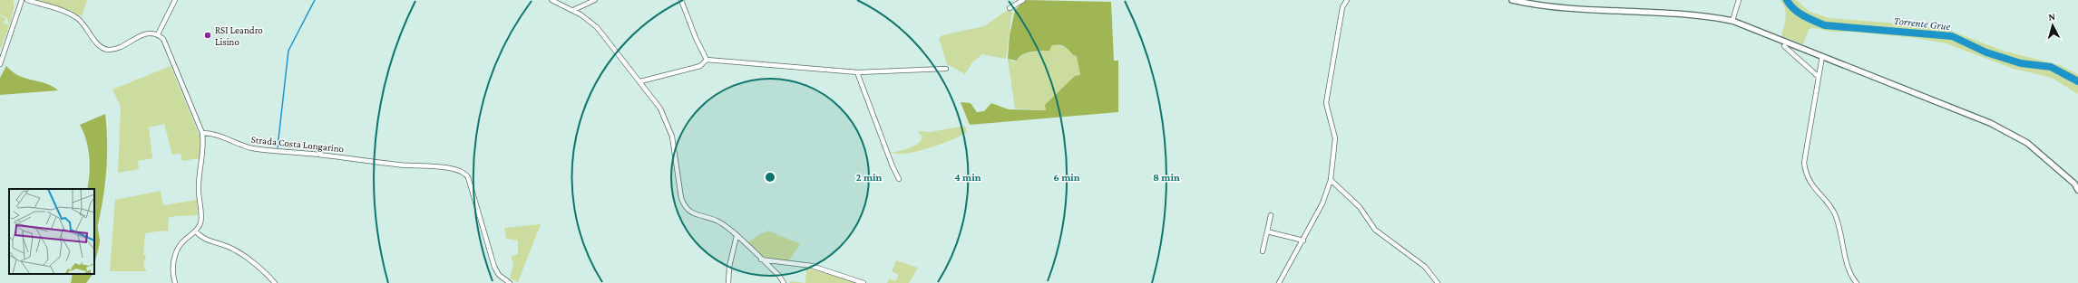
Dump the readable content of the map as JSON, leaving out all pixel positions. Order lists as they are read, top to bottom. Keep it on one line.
{"streets":{"street":["Strada Costa Longarino"]},"water":["Torrente Grue"],"places":["RSI Leandro Lisino"],"north":"top","rings":["2 min","4 min","6 min","8 min"]}
